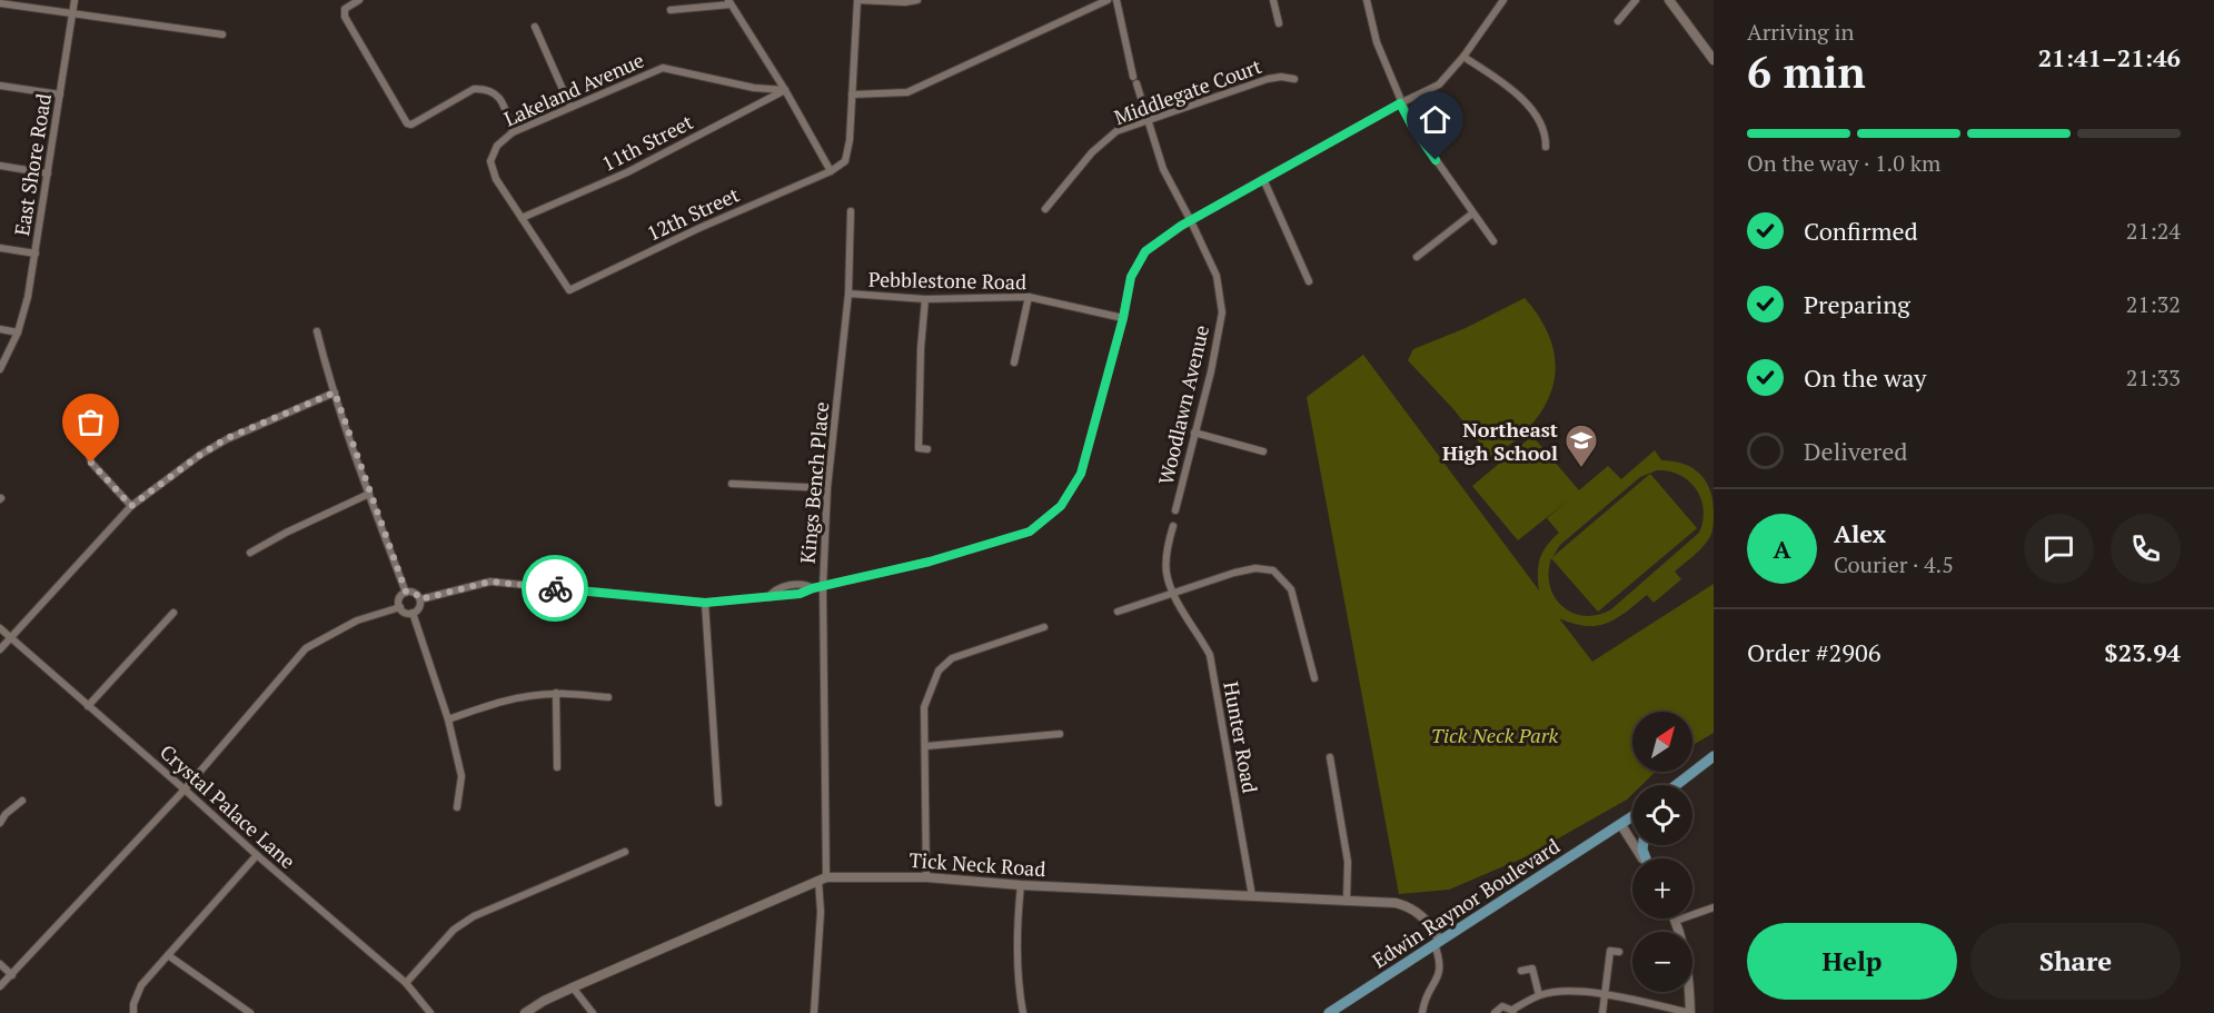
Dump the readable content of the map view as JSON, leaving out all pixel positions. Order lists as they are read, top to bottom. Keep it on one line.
{"streets":{"main road":["Edwin Raynor Boulevard"],"street":["Lakeland Avenue","Middlegate Court","11th Street","East Shore Road","12th Street","Pebblestone Road","Woodlawn Avenue","Kings Bench Place","Hunter Road","Crystal Palace Lane","Tick Neck Road"]},"crossings":[["Lakeland Avenue","11th Street"],["Lakeland Avenue","12th Street"],["Middlegate Court","Woodlawn Avenue"],["11th Street","12th Street"],["Pebblestone Road","Kings Bench Place"],["Kings Bench Place","Tick Neck Road"],["Hunter Road","Tick Neck Road"],["Tick Neck Road","Edwin Raynor Boulevard"]],"parks":["Tick Neck Park"],"places":{"school or university":["Northeast High School"]},"north":"top right","page":{"heading":["6 min","Arriving in","21:41–21:46"],"panel":["Alex","Courier · 4.5","Order #2906","$23.94"],"bar":"On the way · 1.0 km","list":[["Confirmed","21:24"],["Preparing","21:32"],["On the way","21:33"],"Delivered"],"round":"A","map_buttons":["+","−"],"buttons":["Help","Share"]}}
